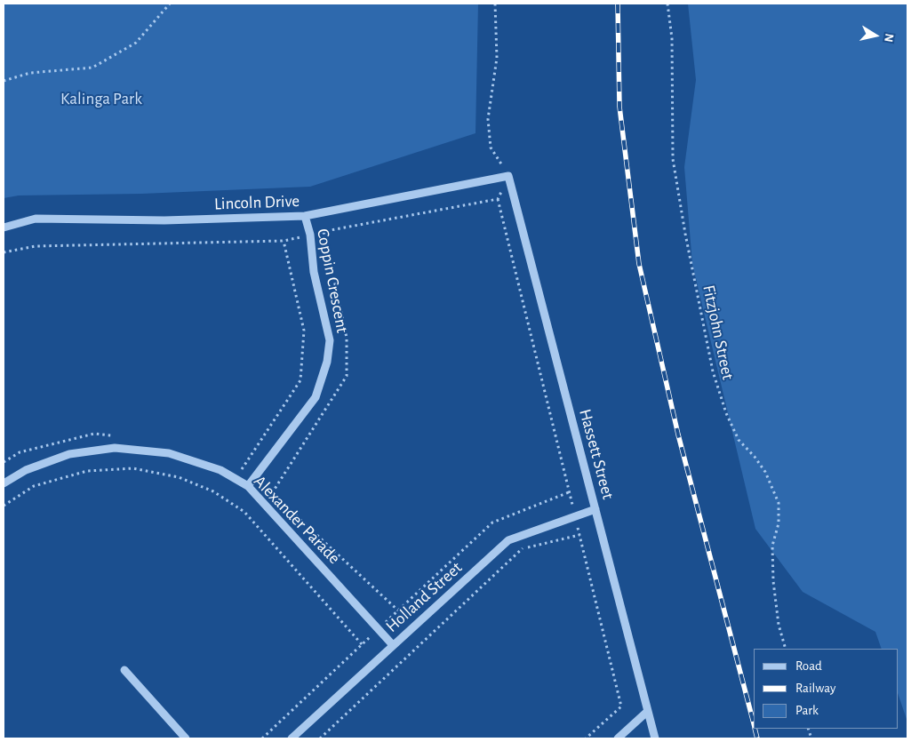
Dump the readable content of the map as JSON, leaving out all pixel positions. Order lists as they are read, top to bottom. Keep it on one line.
{"streets":{"street":["Lincoln Drive","Coppin Crescent","Hassett Street","Alexander Parade","Holland Street"],"path":["Fitzjohn Street"]},"crossings":[["Lincoln Drive","Coppin Crescent"],["Lincoln Drive","Hassett Street"],["Coppin Crescent","Alexander Parade"],["Hassett Street","Holland Street"],["Alexander Parade","Holland Street"]],"parks":["Kalinga Park"],"legend":["Road","Railway","Park"],"north":"right"}
